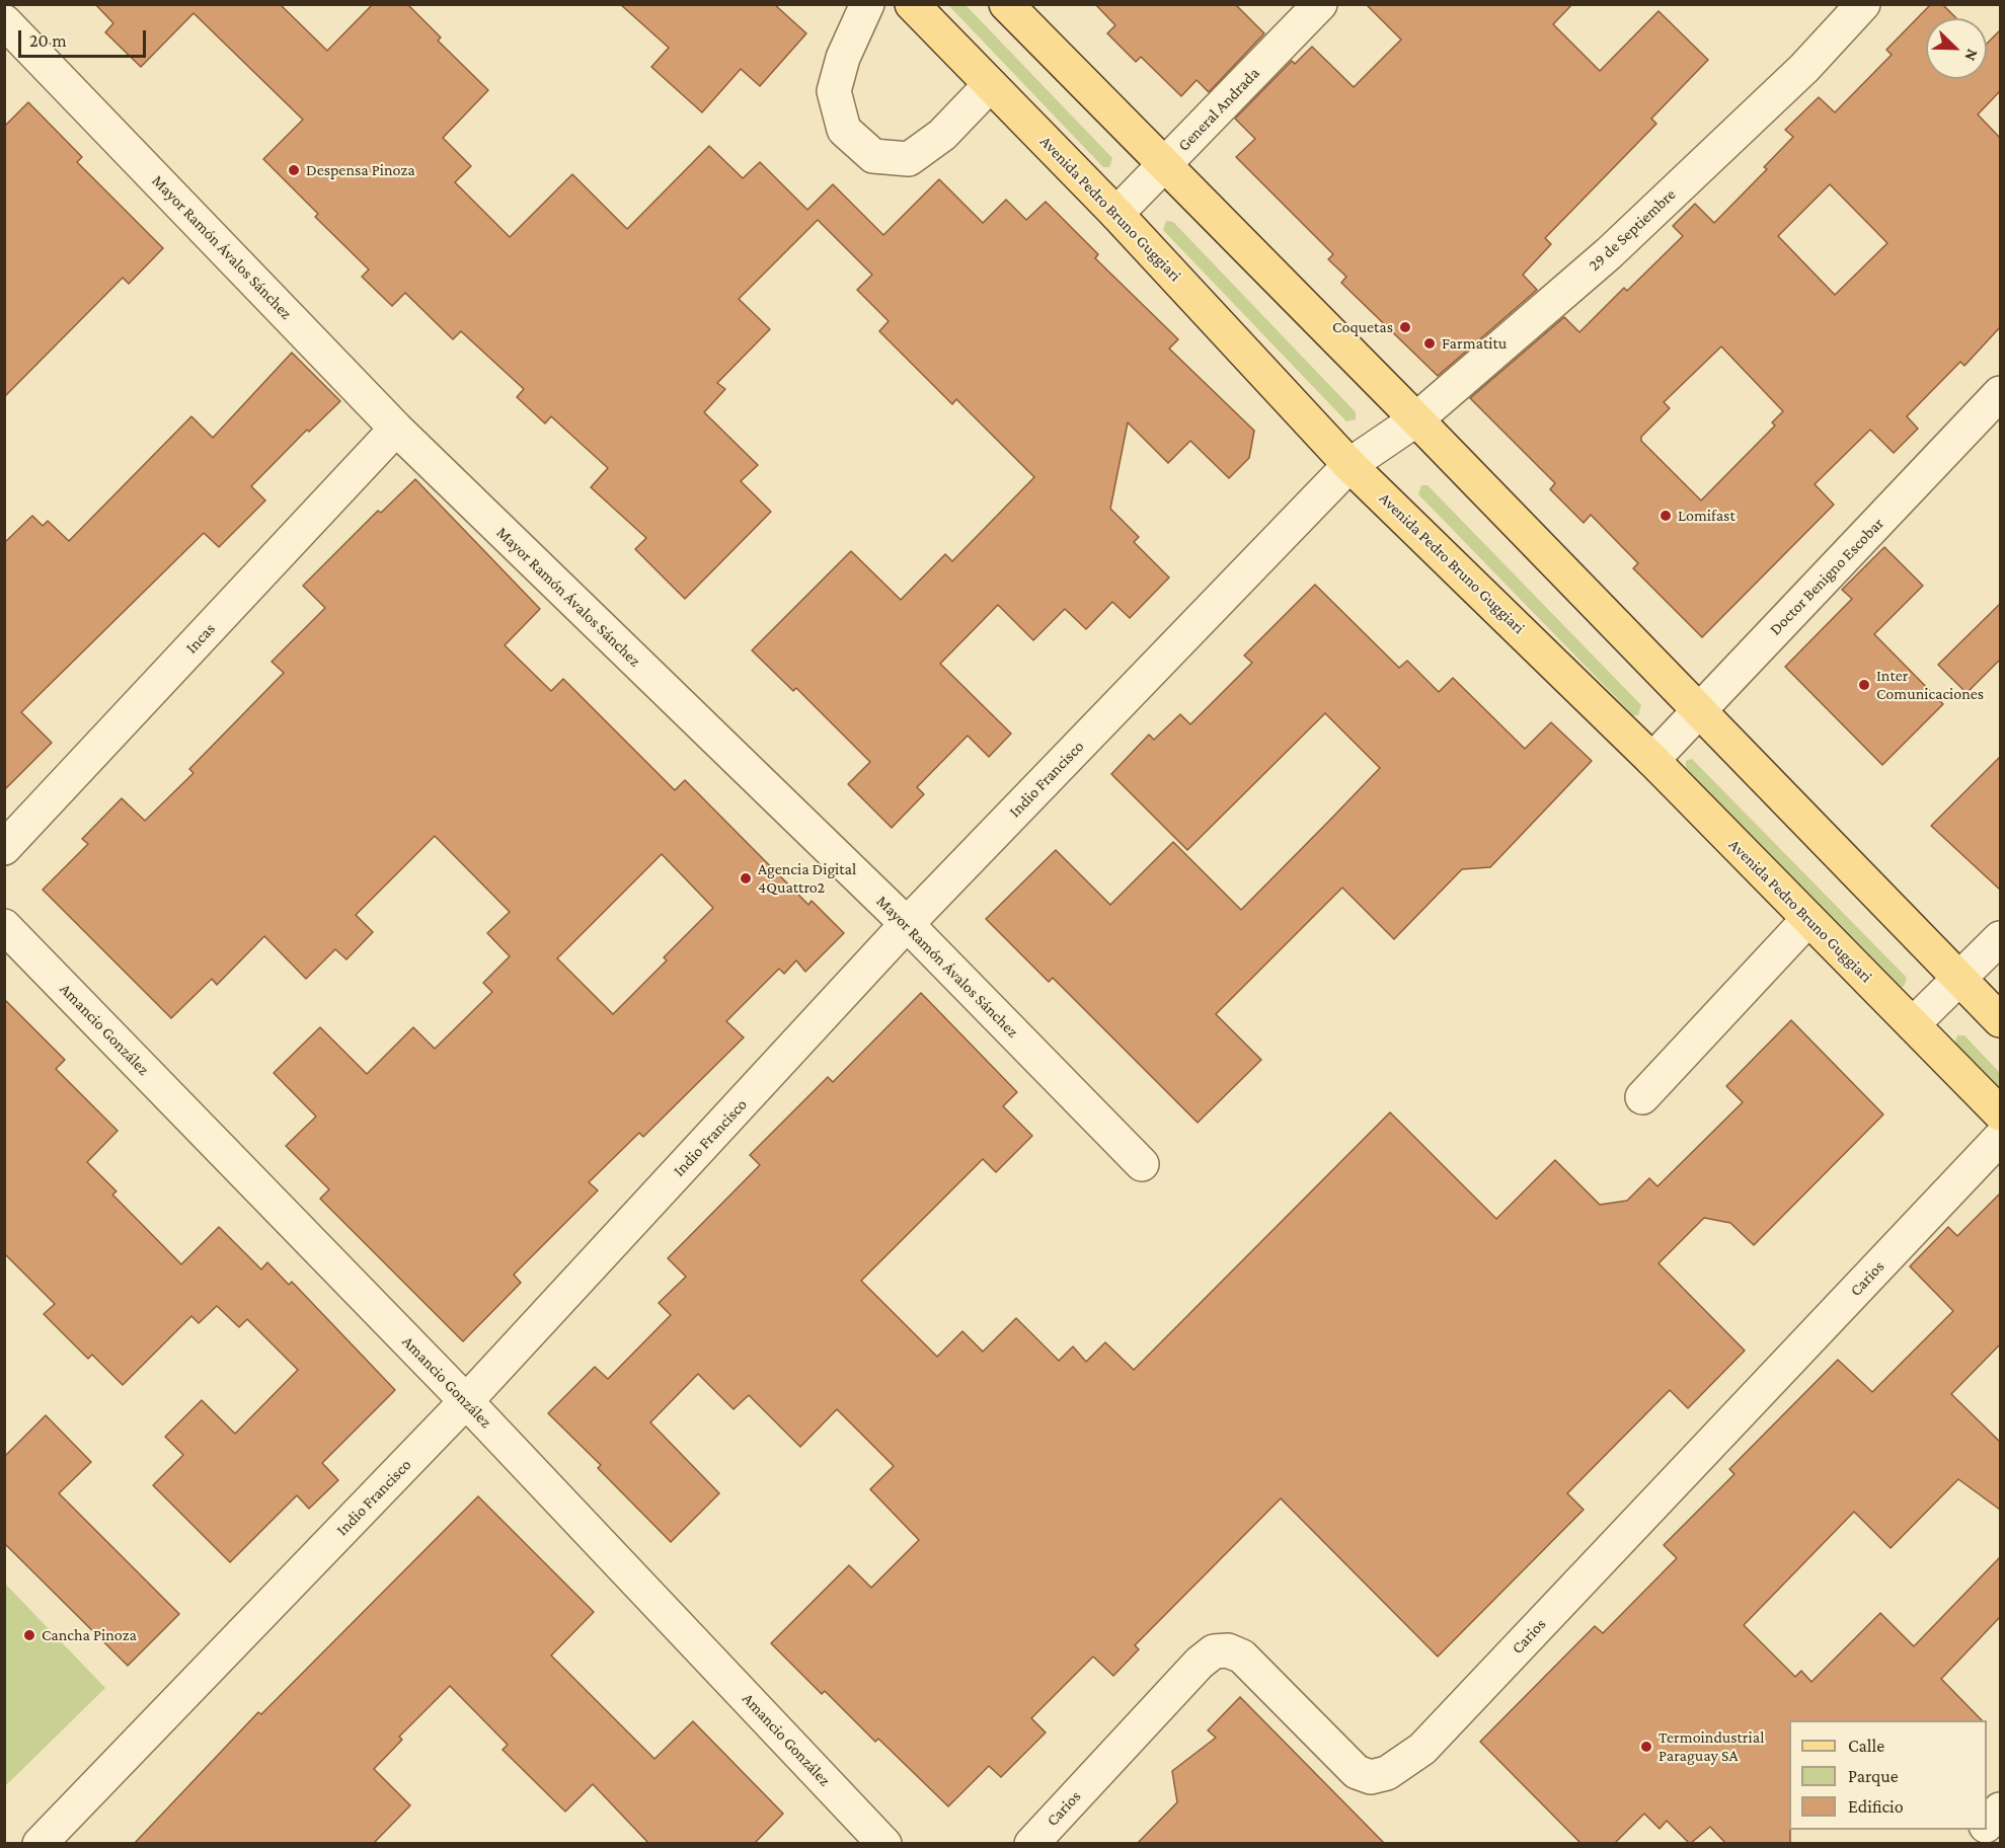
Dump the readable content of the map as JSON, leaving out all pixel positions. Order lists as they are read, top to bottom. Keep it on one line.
{"streets":{"main road":["Avenida Pedro Bruno Guggiari"],"street":["General Andrada","29 de Septiembre","Mayor Ramón Ávalos Sánchez","Doctor Benigno Escobar","Incas","Indio Francisco","Amancio González","Carios"]},"crossings":[["General Andrada","Avenida Pedro Bruno Guggiari"],["Avenida Pedro Bruno Guggiari","Doctor Benigno Escobar"],["Avenida Pedro Bruno Guggiari","Indio Francisco"],["29 de Septiembre","Indio Francisco"],["Mayor Ramón Ávalos Sánchez","Incas"],["Mayor Ramón Ávalos Sánchez","Indio Francisco"],["Indio Francisco","Amancio González"]],"places":["Despensa Pinoza","Coquetas","Farmatitu","Lomifast","Inter Comunicaciones","Agencia Digital 4Quattro2","Cancha Pinoza","Termoindustrial Paraguay SA"],"legend":["Calle","Parque","Edificio"],"scale_bar":"20 m","north":"bottom right"}
